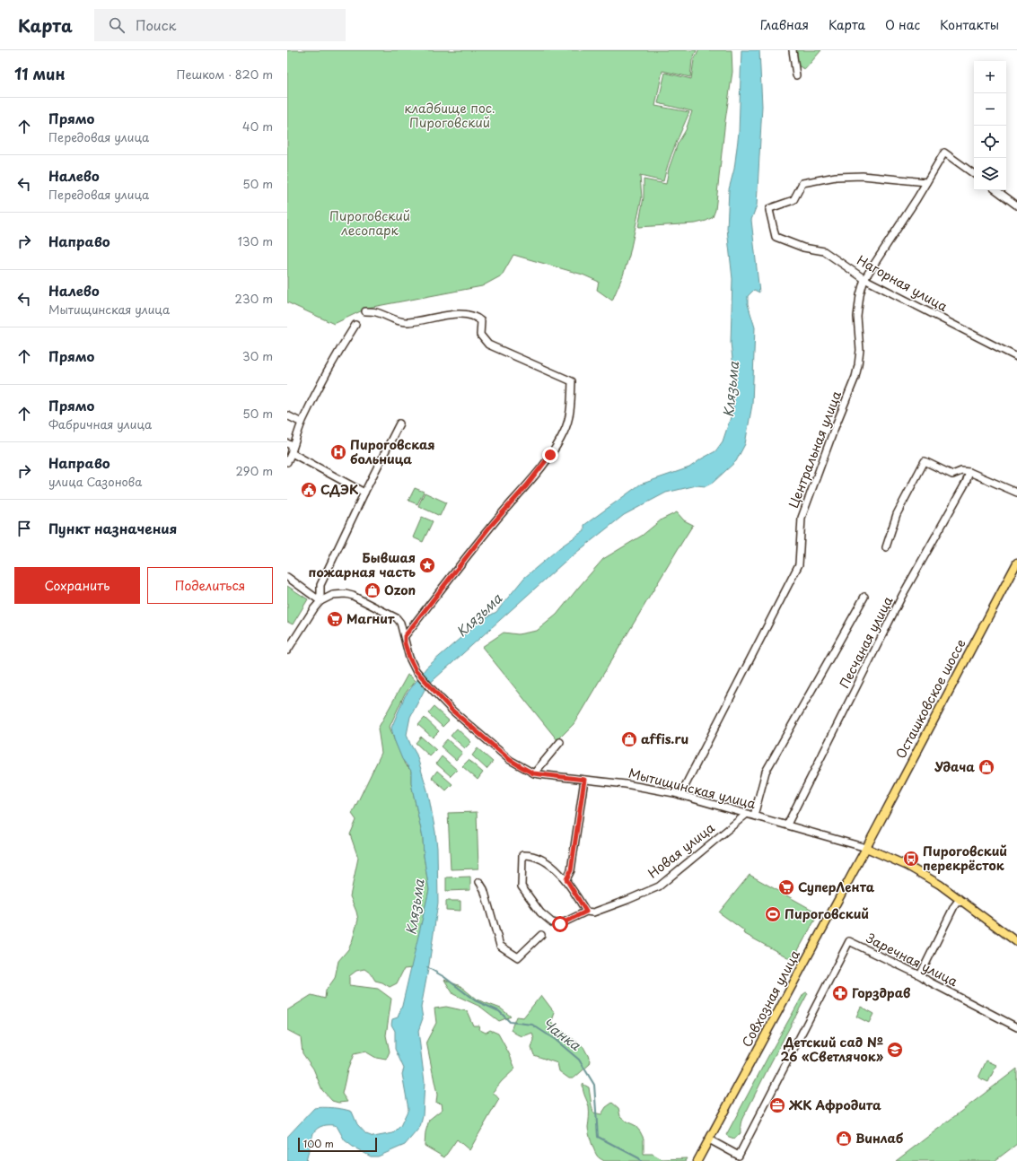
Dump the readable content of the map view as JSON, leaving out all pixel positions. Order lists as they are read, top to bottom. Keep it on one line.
{"streets":{"main road":["Осташковское шоссе","Совхозная улица"],"street":["Нагорная улица","Центральная улица","Песчаная улица","Мытищинская улица","Новая улица","Заречная улица"]},"crossings":[["Нагорная улица","Центральная улица"],["Центральная улица","Мытищинская улица"],["Песчаная улица","Мытищинская улица"],["Осташковское шоссе","Мытищинская улица"],["Осташковское шоссе","Совхозная улица"],["Мытищинская улица","Новая улица"],["Мытищинская улица","Совхозная улица"],["Заречная улица","Совхозная улица"]],"water":["Клязьма","Чанка"],"parks":["кладбище пос. Пироговский","Пироговский лесопарк"],"places":{"hospital":["Пироговская больница"],"public building":["СДЭК"],"place":["Бывшая пожарная часть"],"shop":["Ozon","affis.ru","Удача","Винлаб"],"supermarket":["Магнит","СуперЛента"],"bus stop":["Пироговский перекрёсток"],"sports":["Пироговский"],"pharmacy":["Горздрав"],"school or university":["Детский сад № 26 «Светлячок»"],"office":["ЖК Афродита"]},"scale_bar":"100 m","page":{"header":"Карта","search":"Поиск","nav":["Главная","Карта","О нас","Контакты"],"heading":["11 мин","Пешком · 820 m"],"map_buttons":["+","−"],"list":[["Прямо","Передовая улица","40 m"],["Налево","Передовая улица","50 m"],["Направо","130 m"],["Налево","Мытищинская улица","230 m"],["Прямо","30 m"],["Прямо","Фабричная улица","50 m"],["Направо","улица Сазонова","290 m"],"Пункт назначения"],"buttons":["Сохранить","Поделиться"],"scale":"100 m"}}
